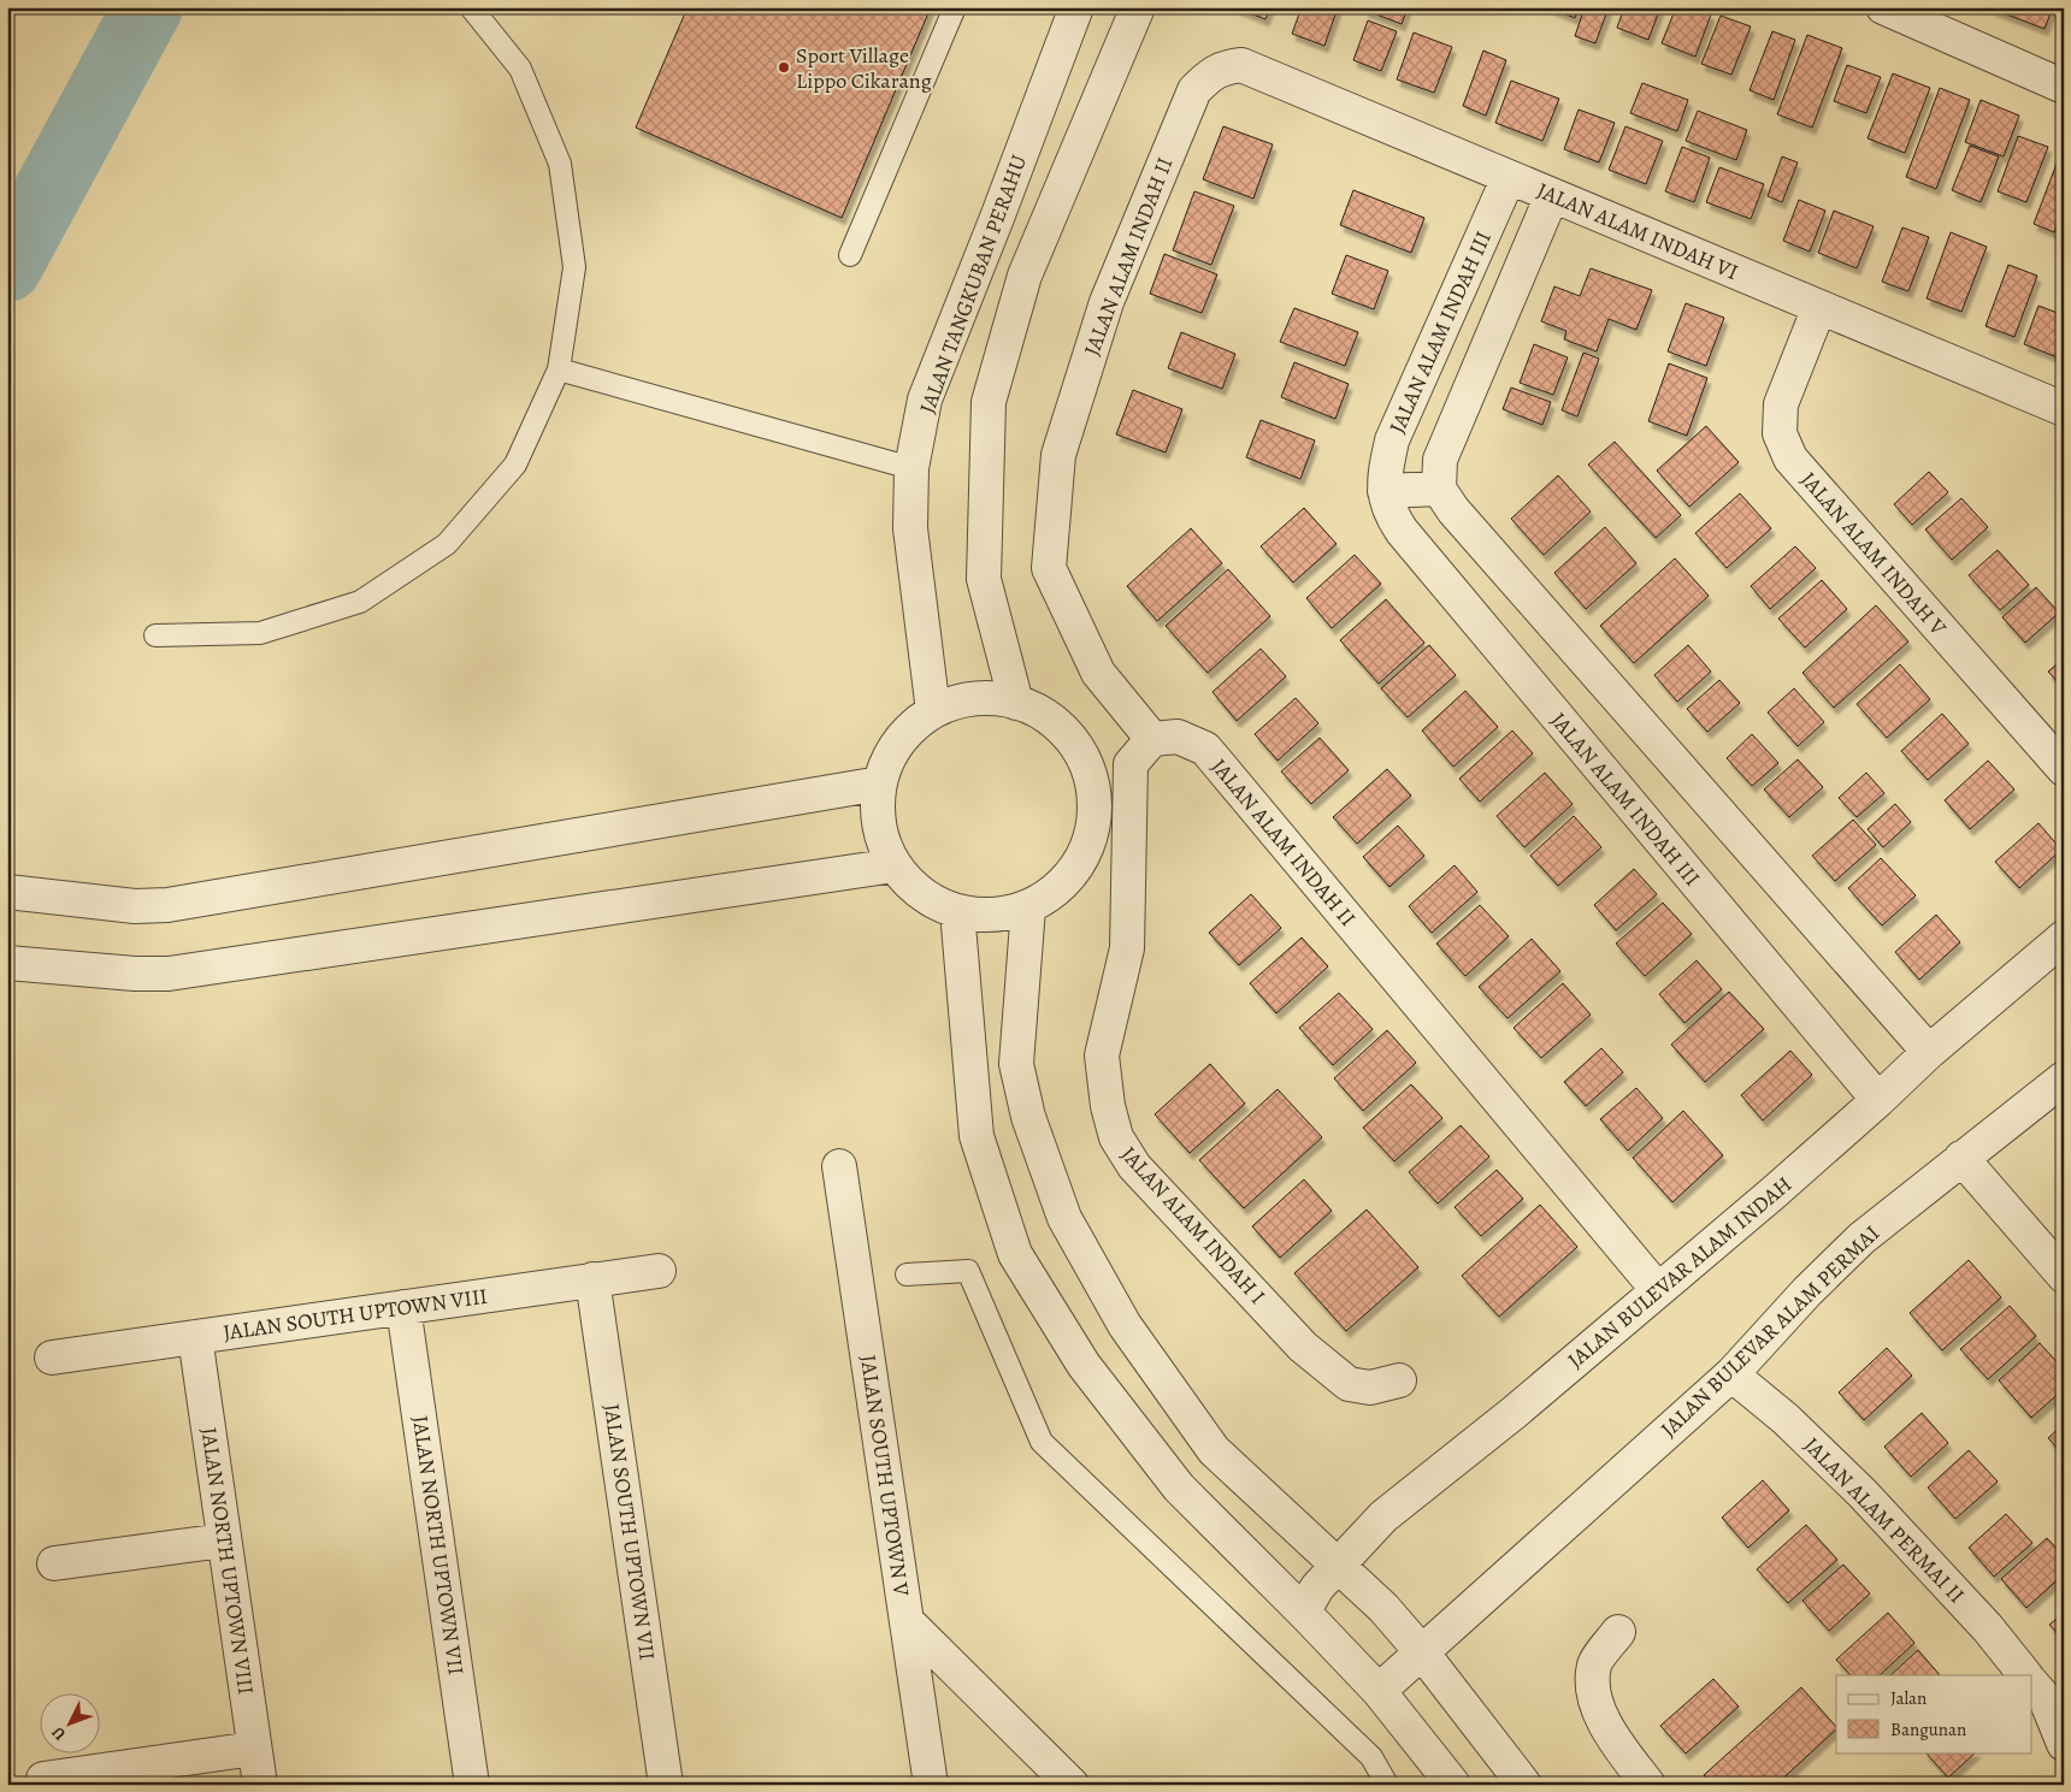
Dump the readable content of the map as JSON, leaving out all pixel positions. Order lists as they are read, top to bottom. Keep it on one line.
{"streets":{"street":["JALAN ALAM INDAH VI","JALAN ALAM INDAH II","JALAN TANGKUBAN PERAHU","JALAN ALAM INDAH III","JALAN ALAM INDAH V","JALAN ALAM INDAH I","JALAN BULEVAR ALAM INDAH","JALAN SOUTH UPTOWN VIII","JALAN BULEVAR ALAM PERMAI","JALAN SOUTH UPTOWN V","JALAN ALAM PERMAI II","JALAN SOUTH UPTOWN VII","JALAN NORTH UPTOWN VII","JALAN NORTH UPTOWN VIII"]},"crossings":[["JALAN ALAM INDAH VI","JALAN ALAM INDAH II"],["JALAN ALAM INDAH VI","JALAN ALAM INDAH III"],["JALAN ALAM INDAH VI","JALAN ALAM INDAH V"],["JALAN ALAM INDAH II","JALAN ALAM INDAH I"],["JALAN ALAM INDAH II","JALAN BULEVAR ALAM INDAH"],["JALAN ALAM INDAH III","JALAN BULEVAR ALAM INDAH"],["JALAN SOUTH UPTOWN VIII","JALAN SOUTH UPTOWN VII"],["JALAN SOUTH UPTOWN VIII","JALAN NORTH UPTOWN VII"],["JALAN SOUTH UPTOWN VIII","JALAN NORTH UPTOWN VIII"],["JALAN BULEVAR ALAM PERMAI","JALAN ALAM PERMAI II"]],"places":["Sport Village Lippo Cikarang"],"legend":["Jalan","Bangunan"],"north":"bottom left"}
